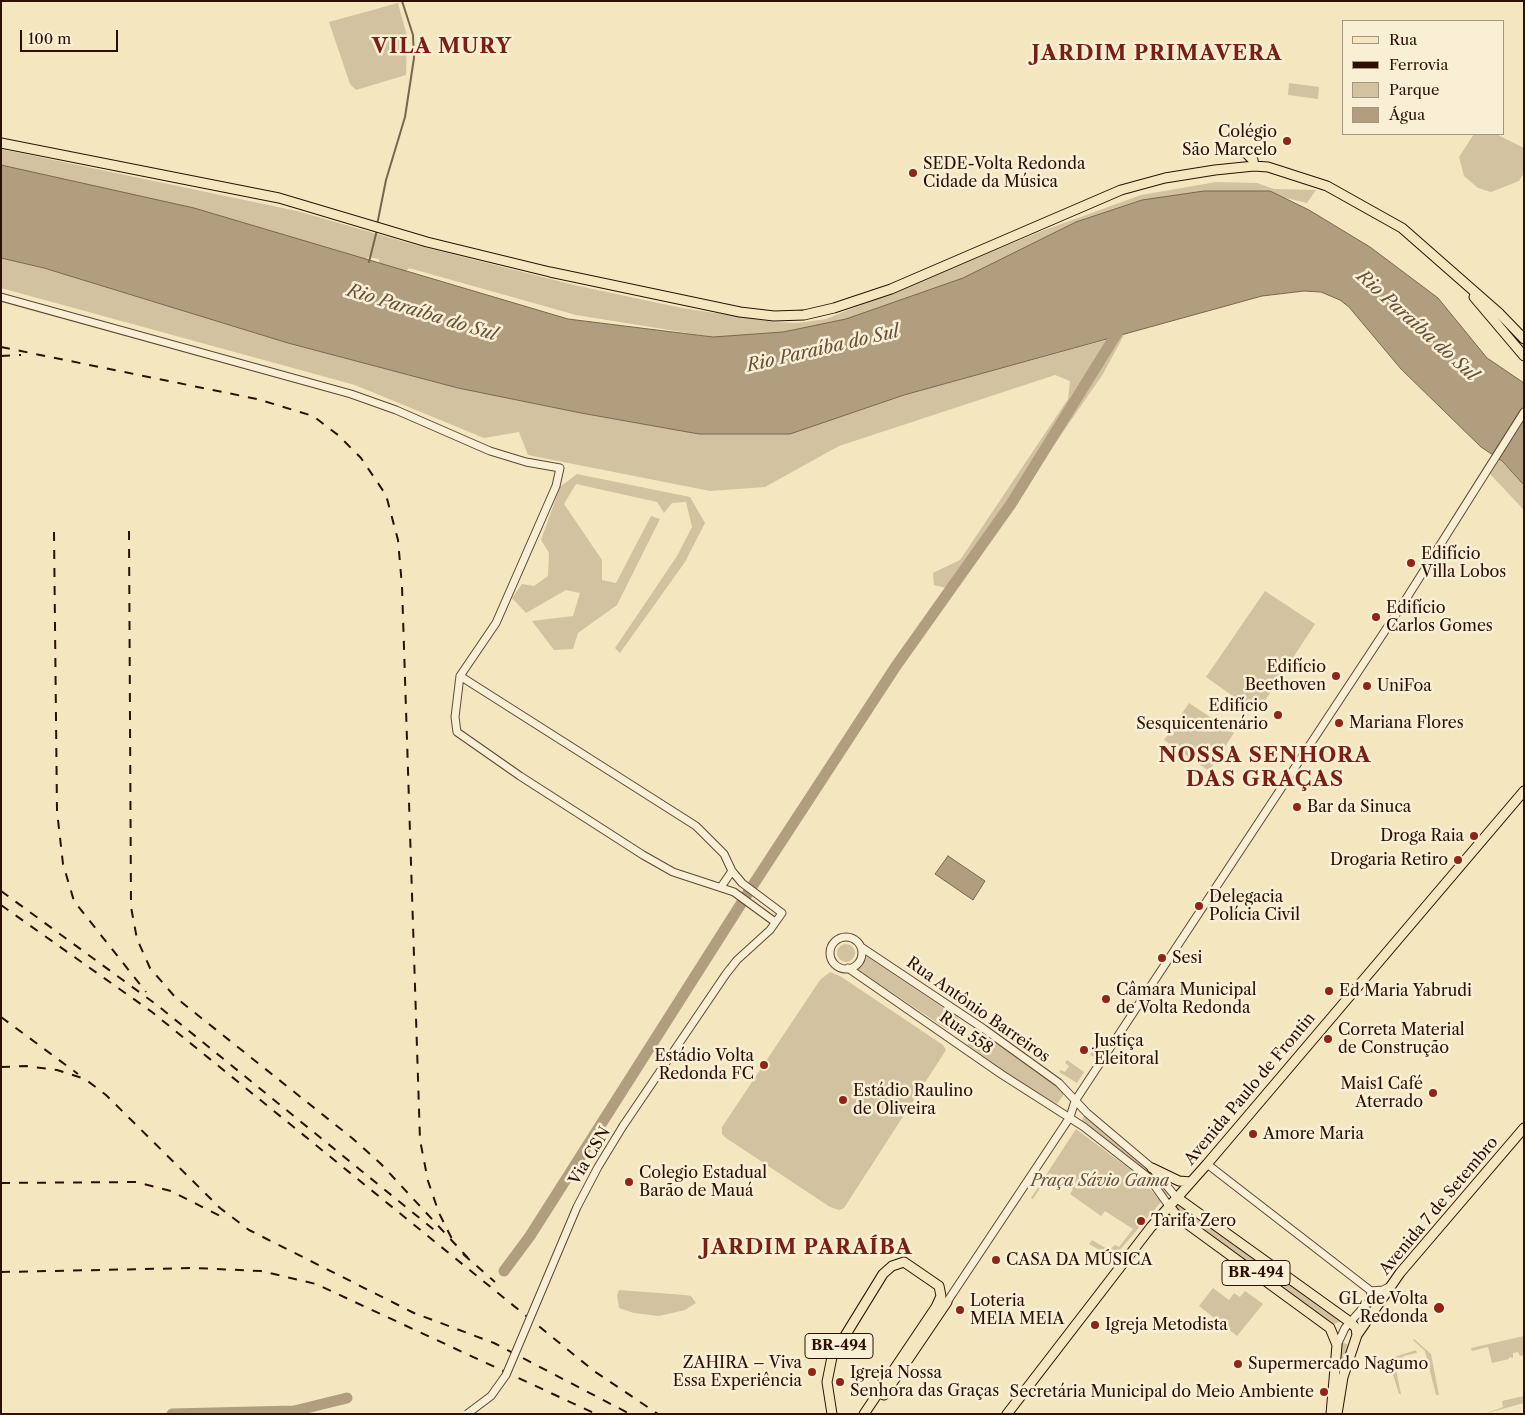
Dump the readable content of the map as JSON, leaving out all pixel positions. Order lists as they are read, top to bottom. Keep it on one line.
{"streets":{"main road":["Avenida Paulo de Frontin","Avenida 7 de Setembro","BR-494"],"street":["Rua Antônio Barreiros","Rua 558","Via CSN"]},"crossings":[["Rua Antônio Barreiros","Rua 558"],["Rua Antônio Barreiros","Avenida Paulo de Frontin"],["Rua Antônio Barreiros","BR-494"],["Rua 558","Avenida Paulo de Frontin"],["Rua 558","BR-494"],["Avenida Paulo de Frontin","BR-494"]],"districts":["VILA MURY","JARDIM PRIMAVERA","NOSSA SENHORA DAS GRAÇAS","JARDIM PARAÍBA"],"water":["Rio Paraíba do Sul"],"parks":["Praça Sávio Gama"],"places":["Colégio São Marcelo","SEDE-Volta Redonda Cidade da Música","Edifício Villa Lobos","Edifício Carlos Gomes","Edifício Beethoven","UniFoa","Edifício Sesquicentenário","Mariana Flores","Bar da Sinuca","Droga Raia","Drogaria Retiro","Delegacia Polícia Civil","Sesi","Ed Maria Yabrudi","Câmara Municipal de Volta Redonda","Correta Material de Construção","Justiça Eleitoral","Estádio Volta Redonda FC","Mais1 Café Aterrado","Estádio Raulino de Oliveira","Amore Maria","Colegio Estadual Barão de Mauá","Tarifa Zero","CASA DA MÚSICA","GL de Volta Redonda","Loteria MEIA MEIA","Igreja Metodista","Supermercado Nagumo","ZAHIRA – Viva Essa Experiência","Igreja Nossa Senhora das Graças","Secretária Municipal do Meio Ambiente"],"legend":["Rua","Ferrovia","Parque","Água"],"scale_bar":"100 m"}
